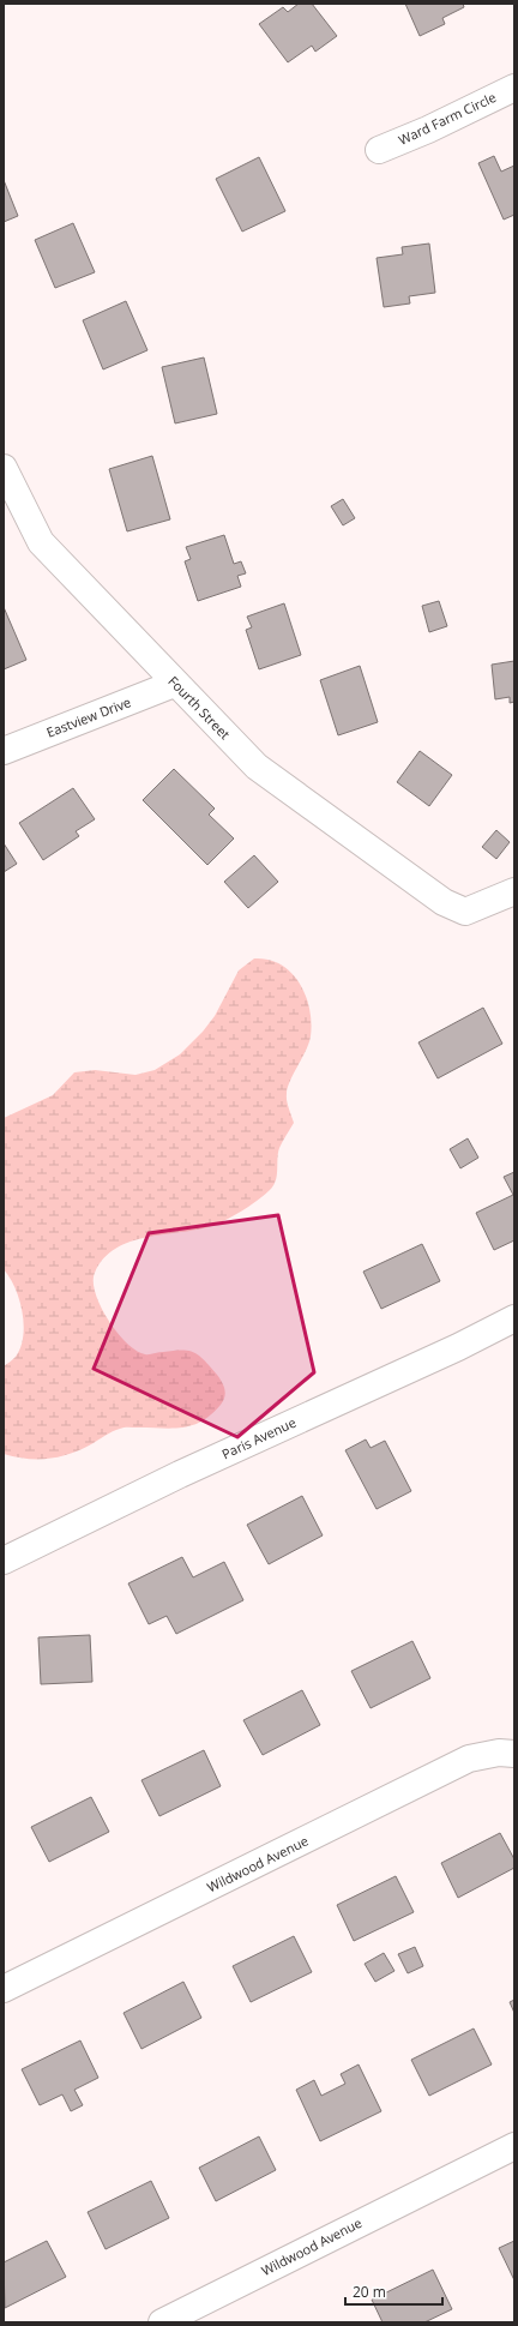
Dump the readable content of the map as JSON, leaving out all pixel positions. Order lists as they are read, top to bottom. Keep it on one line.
{"streets":{"street":["Ward Farm Circle","Fourth Street","Eastview Drive","Paris Avenue","Wildwood Avenue"]},"crossings":[["Fourth Street","Eastview Drive"]],"scale_bar":"20 m"}
